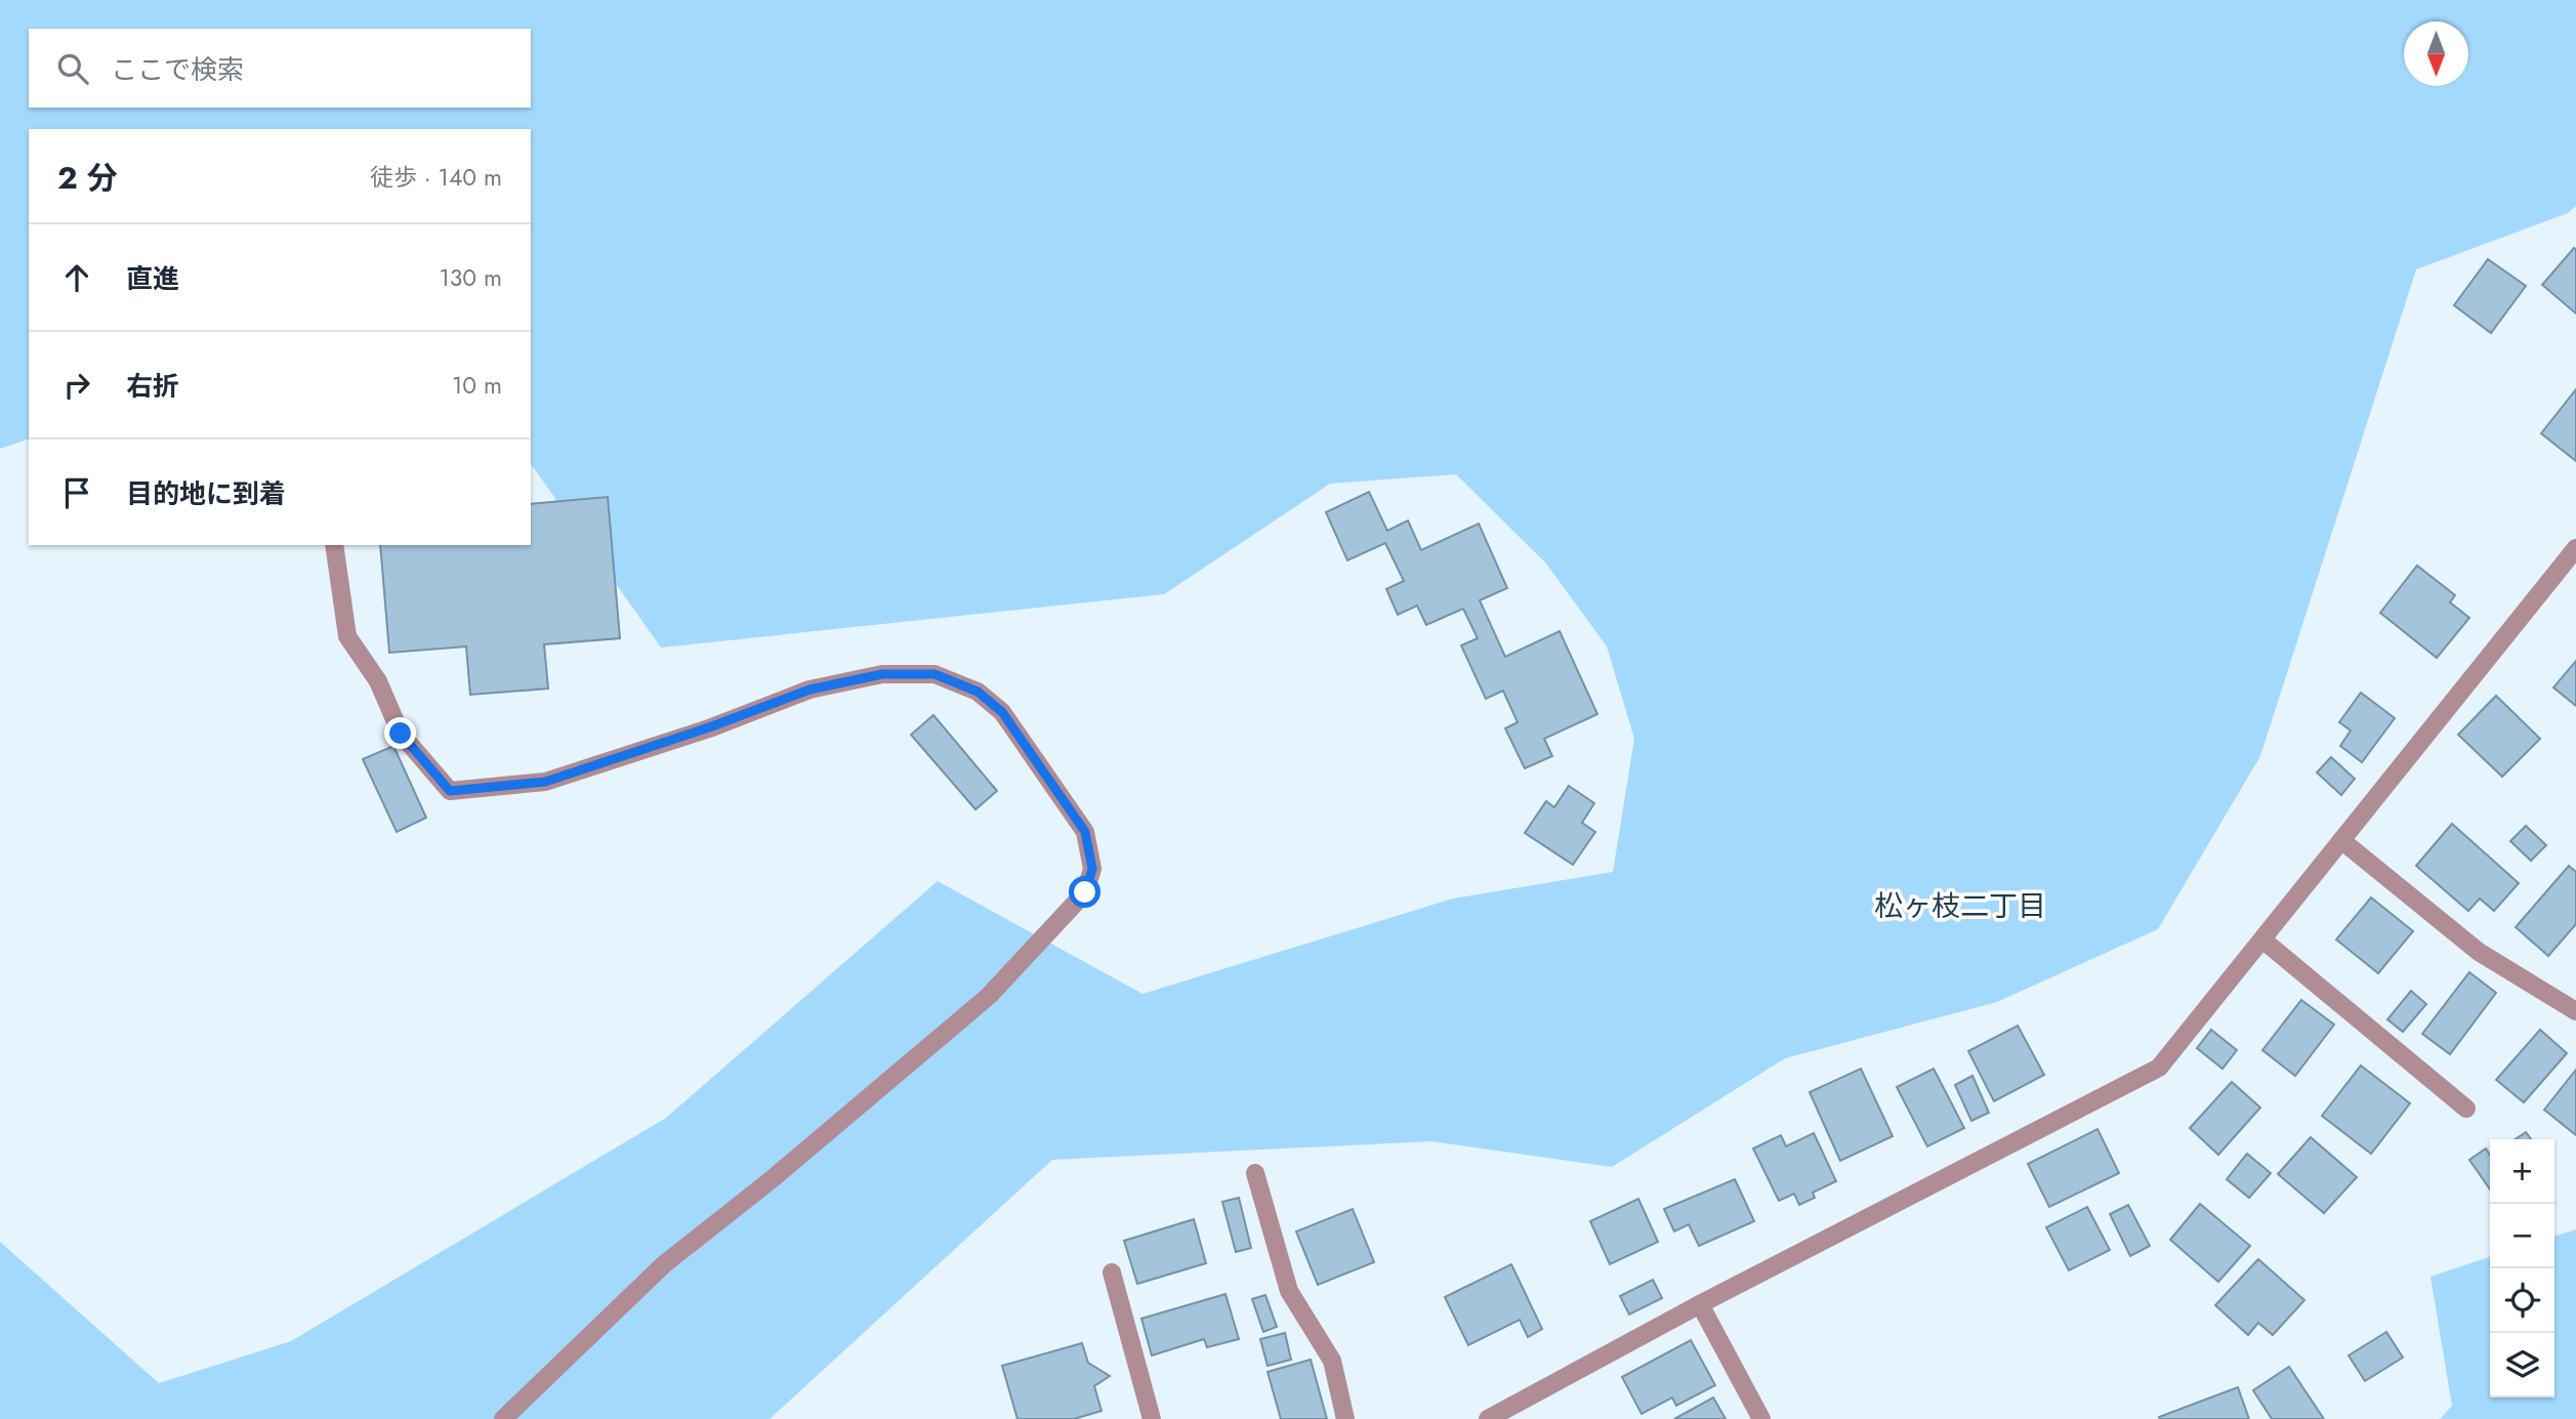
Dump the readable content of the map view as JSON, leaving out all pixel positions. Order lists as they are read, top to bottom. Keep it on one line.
{"districts":["松ヶ枝二丁目"],"north":"bottom","page":{"search":"ここで検索","heading":["2 分","徒歩 · 140 m"],"list":[["直進","130 m"],["右折","10 m"],"目的地に到着"],"map_buttons":["+","−"]}}
